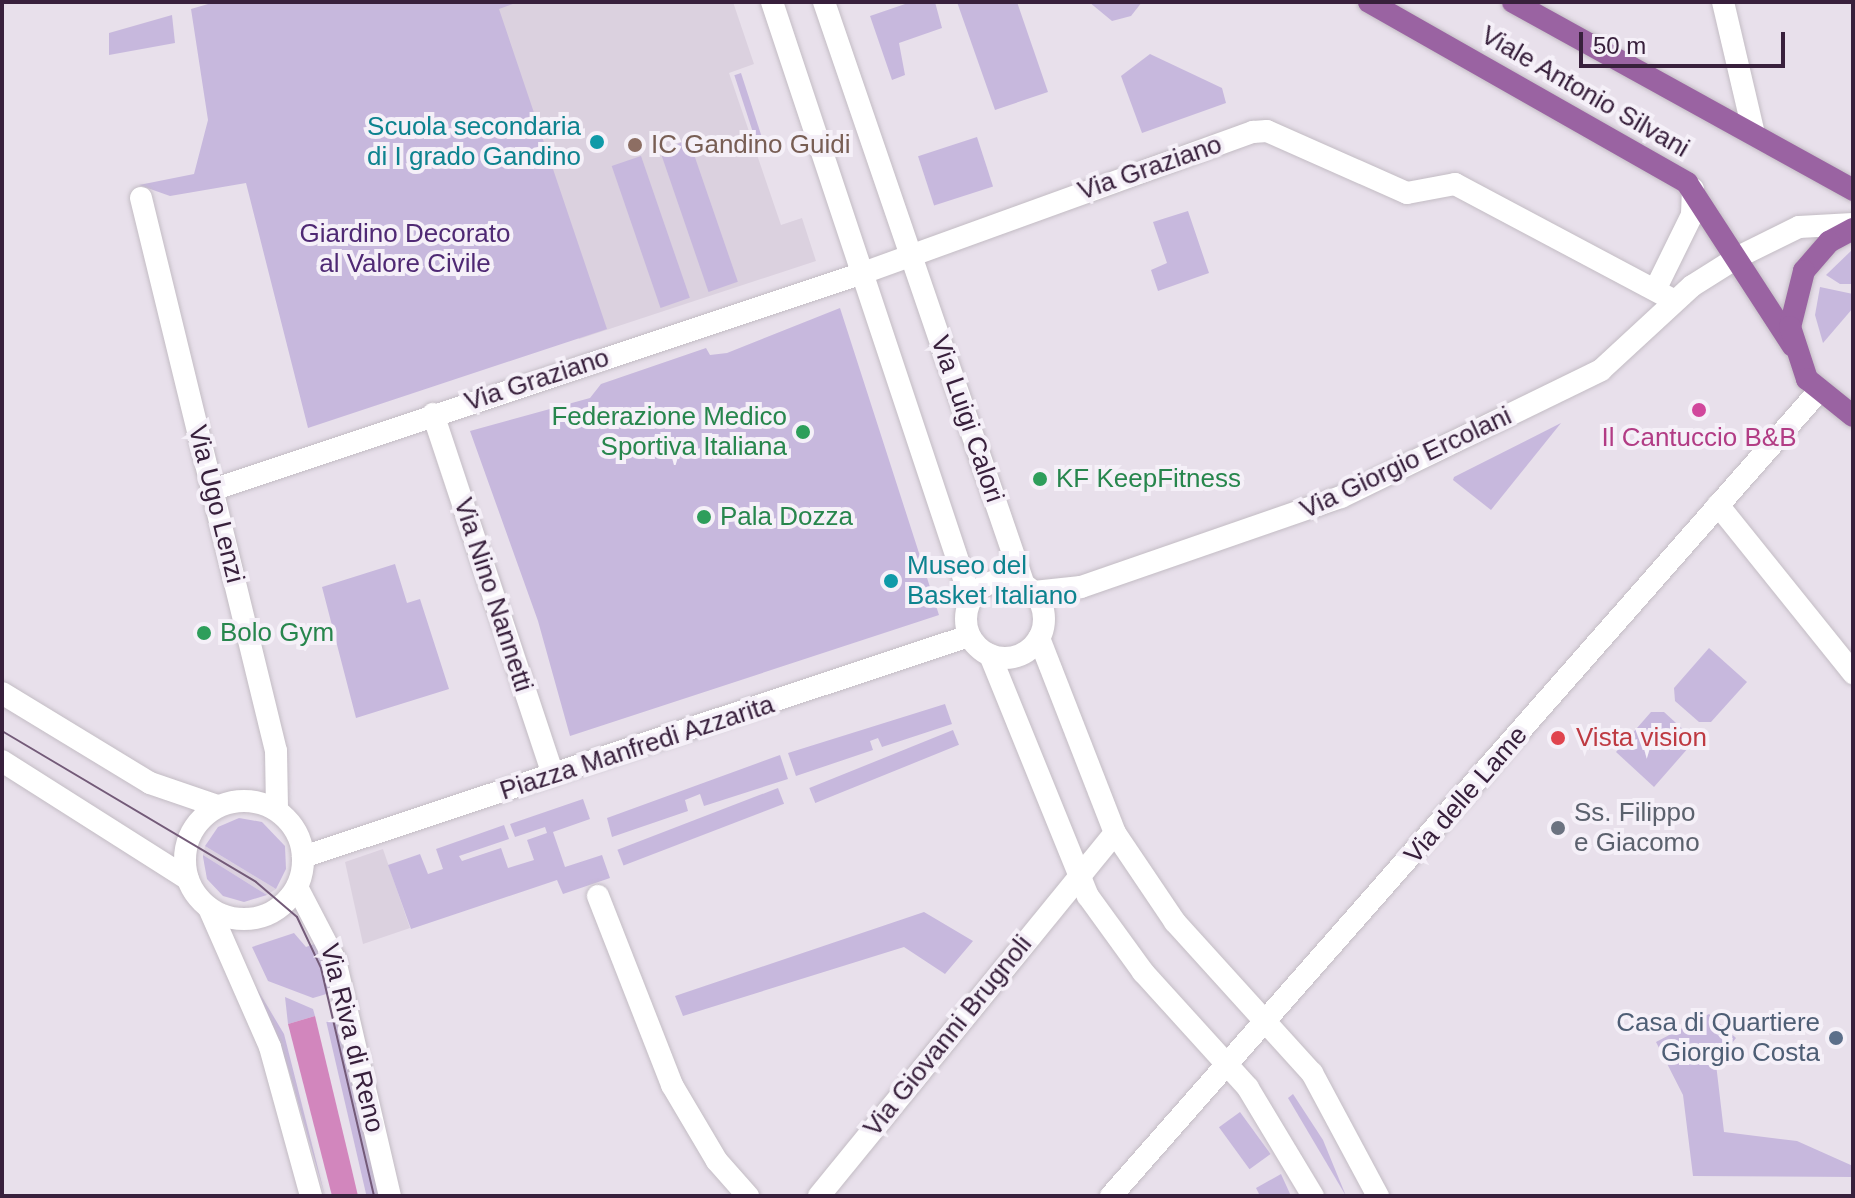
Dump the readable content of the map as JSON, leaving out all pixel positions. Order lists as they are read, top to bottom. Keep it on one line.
{"streets":{"main road":["Viale Antonio Silvani"],"street":["Via Graziano","Via Luigi Calori","Via Giorgio Ercolani","Via Ugo Lenzi","Via Nino Nannetti","Piazza Manfredi Azzarita","Via delle Lame","Via Giovanni Brugnoli","Via Riva di Reno"]},"crossings":[["Viale Antonio Silvani","Via Giorgio Ercolani"],["Viale Antonio Silvani","Via delle Lame"],["Via Graziano","Via Luigi Calori"],["Via Graziano","Via Ugo Lenzi"],["Via Graziano","Via Nino Nannetti"],["Via Luigi Calori","Via Giorgio Ercolani"],["Via Luigi Calori","Piazza Manfredi Azzarita"],["Via Luigi Calori","Via delle Lame"],["Via Giorgio Ercolani","Piazza Manfredi Azzarita"],["Via Ugo Lenzi","Piazza Manfredi Azzarita"],["Via Ugo Lenzi","Via Riva di Reno"],["Via Nino Nannetti","Piazza Manfredi Azzarita"],["Piazza Manfredi Azzarita","Via Riva di Reno"]],"parks":["Giardino Decorato al Valore Civile"],"places":["Scuola secondaria di I grado Gandino","IC Gandino Guidi","Il Cantuccio B&B","Federazione Medico Sportiva Italiana","KF KeepFitness","Pala Dozza","Museo del Basket Italiano","Bolo Gym","Vista vision","Ss. Filippo e Giacomo","Casa di Quartiere Giorgio Costa"],"scale_bar":"50 m"}
